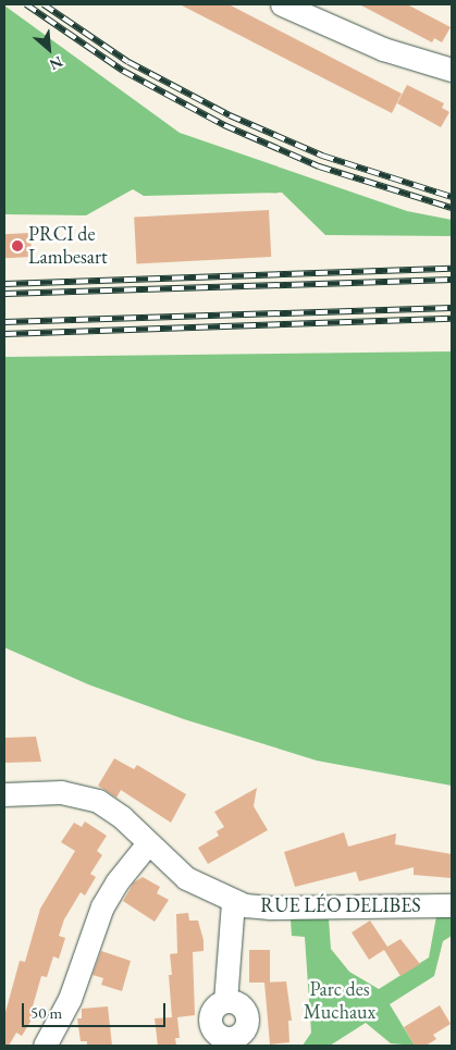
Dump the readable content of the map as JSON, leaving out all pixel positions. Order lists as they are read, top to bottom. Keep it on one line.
{"streets":{"street":["RUE LÉO DELIBES"]},"parks":["Parc des Muchaux"],"places":["PRCI de Lambesart"],"scale_bar":"50 m","north":"bottom right"}
